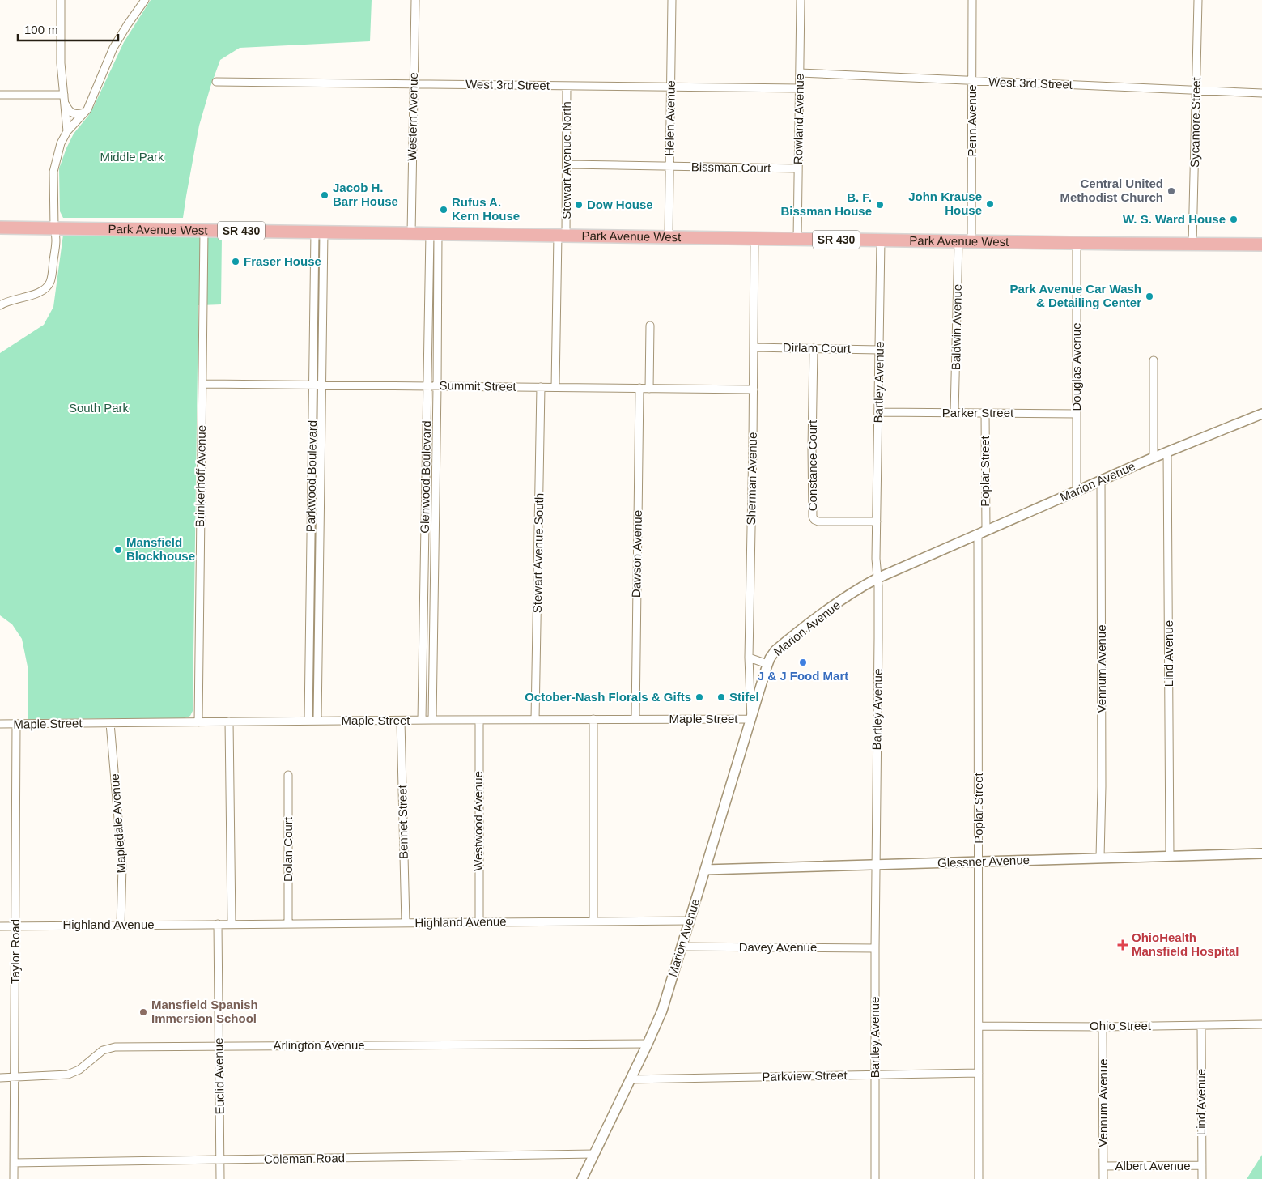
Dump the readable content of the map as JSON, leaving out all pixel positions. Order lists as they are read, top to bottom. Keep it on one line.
{"streets":{"main road":["Park Avenue West","SR 430"],"street":["West 3rd Street","Western Avenue","Helen Avenue","Rowland Avenue","Penn Avenue","Sycamore Street","Stewart Avenue North","Bissman Court","Baldwin Avenue","Dirlam Court","Douglas Avenue","Bartley Avenue","Summit Street","Parker Street","Constance Court","Poplar Street","Brinkerhoff Avenue","Parkwood Boulevard","Glenwood Boulevard","Sherman Avenue","Marion Avenue","Stewart Avenue South","Dawson Avenue","Lind Avenue","Vennum Avenue","Maple Street","Westwood Avenue","Bennet Street","Mapledale Avenue","Dolan Court","Glessner Avenue","Highland Avenue","Davey Avenue","Taylor Road","Ohio Street","Arlington Avenue","Euclid Avenue","Parkview Street","Coleman Road","Albert Avenue"]},"crossings":[["West 3rd Street","Western Avenue"],["West 3rd Street","Helen Avenue"],["West 3rd Street","Rowland Avenue"],["West 3rd Street","Penn Avenue"],["West 3rd Street","Sycamore Street"],["West 3rd Street","Stewart Avenue North"],["Western Avenue","Park Avenue West"],["Helen Avenue","Bissman Court"],["Helen Avenue","Park Avenue West"],["Rowland Avenue","Bissman Court"],["Rowland Avenue","Park Avenue West"],["Penn Avenue","Park Avenue West"],["Sycamore Street","Park Avenue West"],["Stewart Avenue North","Bissman Court"],["Stewart Avenue North","Park Avenue West"],["Park Avenue West","Baldwin Avenue"],["Park Avenue West","Douglas Avenue"],["Park Avenue West","Bartley Avenue"],["Park Avenue West","Brinkerhoff Avenue"],["Park Avenue West","Parkwood Boulevard"],["Park Avenue West","Glenwood Boulevard"],["Park Avenue West","Sherman Avenue"],["Baldwin Avenue","Parker Street"],["Dirlam Court","Bartley Avenue"],["Dirlam Court","Constance Court"],["Dirlam Court","Sherman Avenue"],["Douglas Avenue","Parker Street"],["Douglas Avenue","Marion Avenue"],["Bartley Avenue","Parker Street"],["Bartley Avenue","Constance Court"],["Bartley Avenue","Marion Avenue"],["Bartley Avenue","Glessner Avenue"],["Bartley Avenue","Davey Avenue"],["Bartley Avenue","Parkview Street"],["Summit Street","Brinkerhoff Avenue"],["Summit Street","Parkwood Boulevard"],["Summit Street","Glenwood Boulevard"],["Summit Street","Sherman Avenue"],["Summit Street","Stewart Avenue South"],["Summit Street","Dawson Avenue"],["Parker Street","Poplar Street"],["Poplar Street","Marion Avenue"],["Poplar Street","Glessner Avenue"],["Poplar Street","Ohio Street"],["Poplar Street","Parkview Street"],["Brinkerhoff Avenue","Maple Street"],["Parkwood Boulevard","Maple Street"],["Glenwood Boulevard","Maple Street"],["Sherman Avenue","Marion Avenue"],["Sherman Avenue","Maple Street"],["Marion Avenue","Lind Avenue"],["Marion Avenue","Vennum Avenue"],["Marion Avenue","Maple Street"],["Marion Avenue","Glessner Avenue"],["Marion Avenue","Highland Avenue"],["Marion Avenue","Davey Avenue"],["Marion Avenue","Arlington Avenue"],["Marion Avenue","Parkview Street"],["Marion Avenue","Coleman Road"],["Stewart Avenue South","Maple Street"],["Dawson Avenue","Maple Street"],["Lind Avenue","Glessner Avenue"],["Lind Avenue","Ohio Street"],["Lind Avenue","Albert Avenue"],["Vennum Avenue","Glessner Avenue"],["Vennum Avenue","Ohio Street"],["Vennum Avenue","Albert Avenue"],["Maple Street","Westwood Avenue"],["Maple Street","Bennet Street"],["Maple Street","Mapledale Avenue"],["Maple Street","Taylor Road"],["Westwood Avenue","Highland Avenue"],["Bennet Street","Highland Avenue"],["Mapledale Avenue","Highland Avenue"],["Dolan Court","Highland Avenue"],["Highland Avenue","Taylor Road"],["Highland Avenue","Euclid Avenue"],["Taylor Road","Arlington Avenue"],["Taylor Road","Coleman Road"],["Arlington Avenue","Euclid Avenue"],["Euclid Avenue","Coleman Road"]],"parks":["Middle Park","South Park"],"places":{"other":["Central United Methodist Church","Jacob H. Barr House","John Krause House","Dow House","B. F. Bissman House","Rufus A. Kern House","W. S. Ward House","Fraser House","Park Avenue Car Wash & Detailing Center","Mansfield Blockhouse","J & J Food Mart","October-Nash Florals & Gifts","Stifel","Mansfield Spanish Immersion School"],"health":["OhioHealth Mansfield Hospital"]},"scale_bar":"100 m"}
